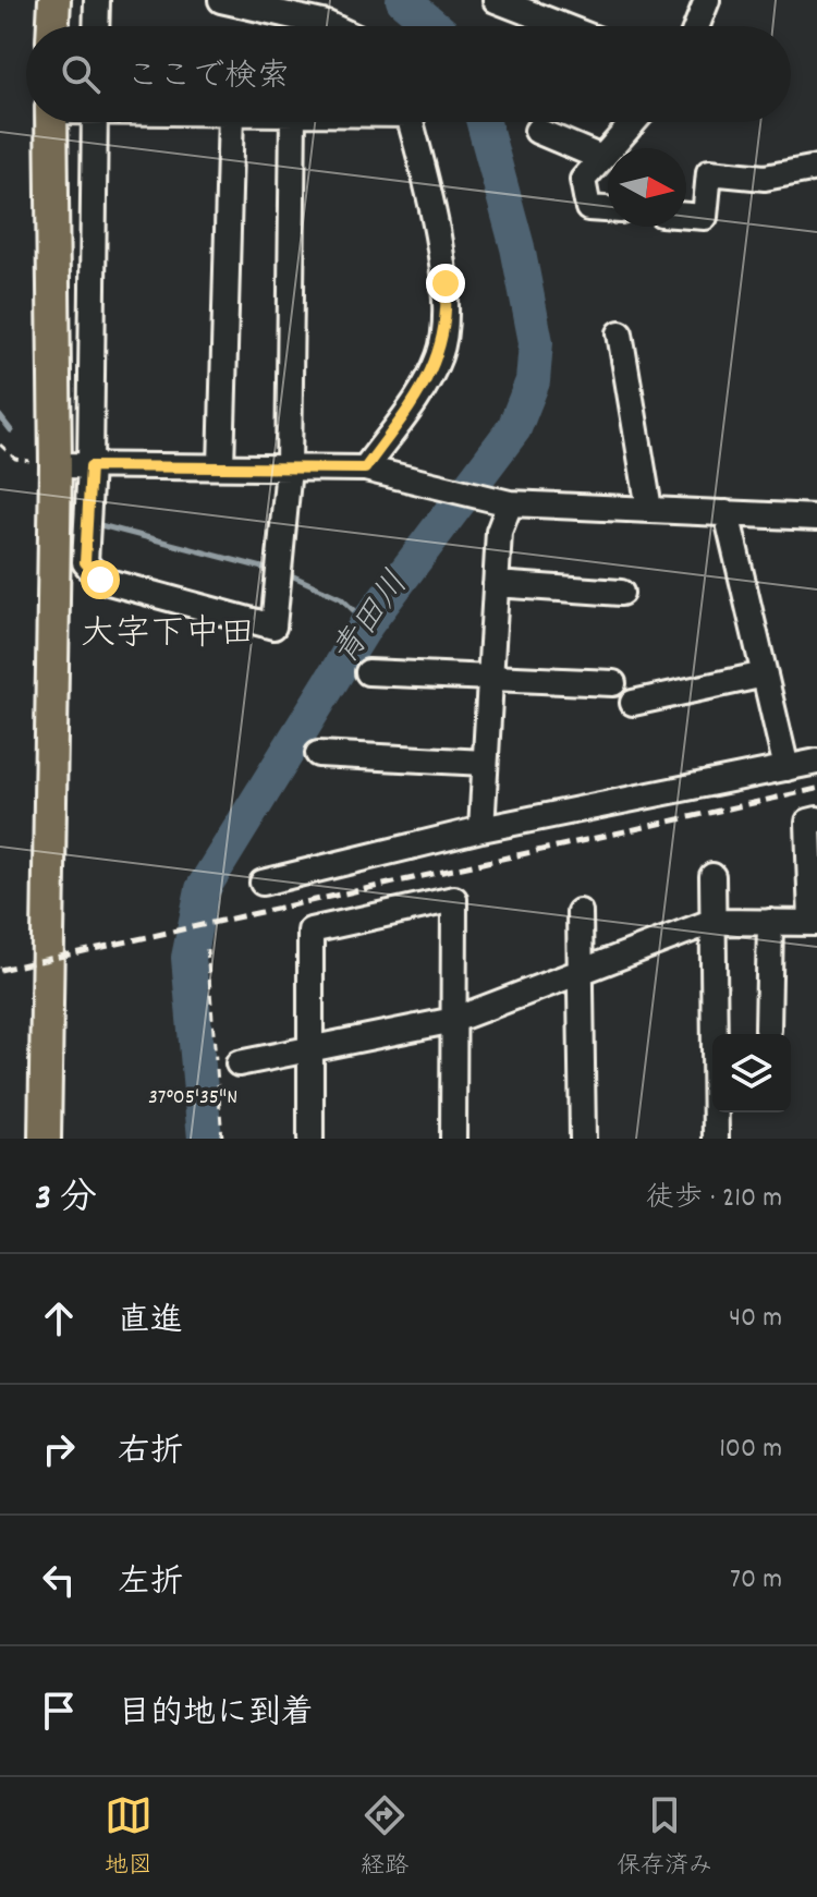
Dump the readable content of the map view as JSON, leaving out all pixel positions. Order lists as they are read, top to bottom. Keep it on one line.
{"districts":["大字下中田"],"water":["青田川"],"north":"right","page":{"search":"ここで検索","heading":["3 分","徒歩 · 210 m"],"list":[["直進","40 m"],["右折","100 m"],["左折","70 m"],"目的地に到着"],"nav":["地図","経路","保存済み"]},"coordinates":["37°05'35\"N"]}
